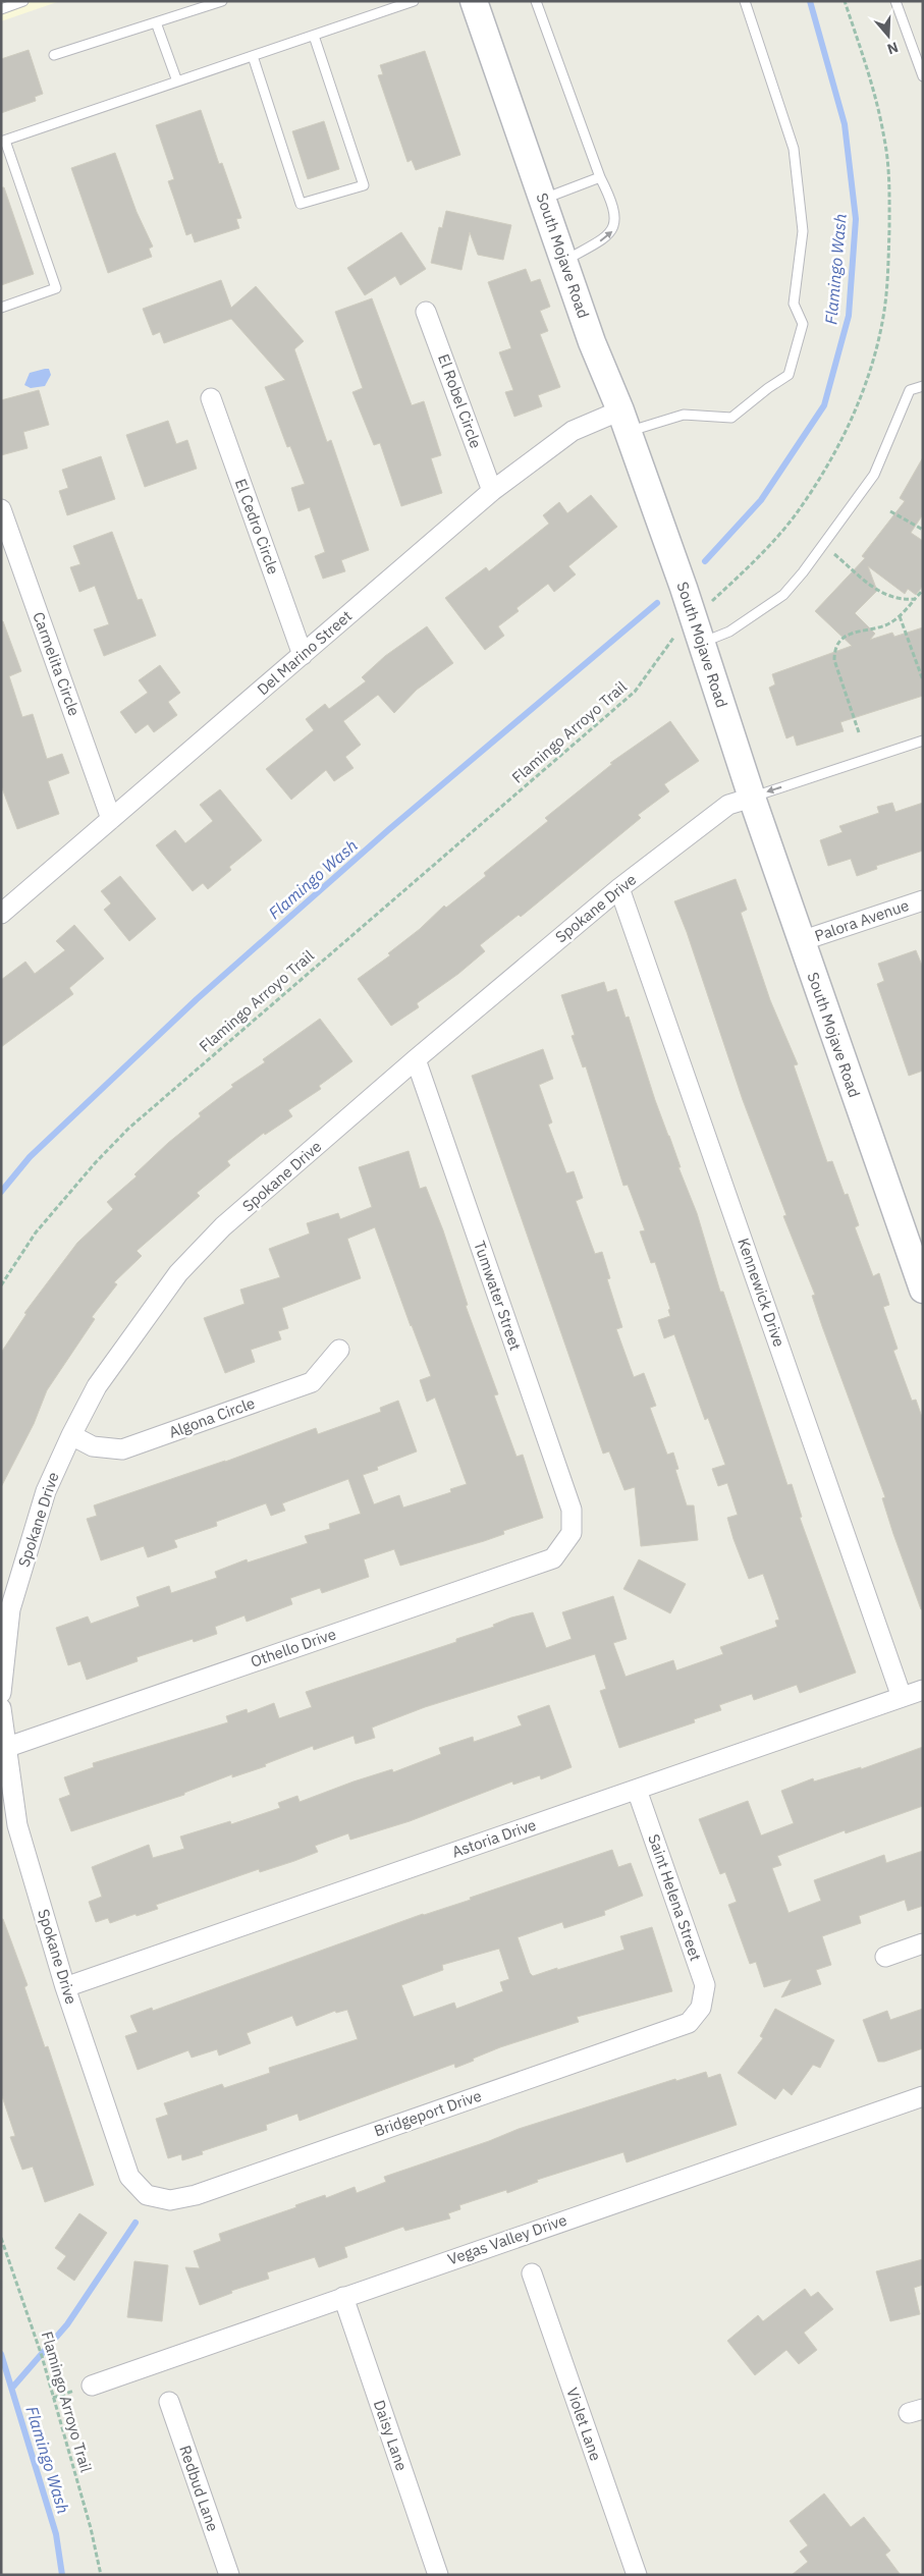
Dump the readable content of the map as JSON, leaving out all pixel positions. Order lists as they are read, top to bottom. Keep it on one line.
{"streets":{"street":["South Mojave Road","El Robel Circle","El Cedro Circle","Del Marino Street","Carmelita Circle","Spokane Drive","Palora Avenue","Kennewick Drive","Tumwater Street","Algona Circle","Othello Drive","Astoria Drive","Saint Helena Street","Bridgeport Drive","Vegas Valley Drive","Violet Lane","Daisy Lane","Redbud Lane"],"path":["Flamingo Arroyo Trail"]},"crossings":[["South Mojave Road","Del Marino Street"],["South Mojave Road","Flamingo Arroyo Trail"],["South Mojave Road","Spokane Drive"],["South Mojave Road","Palora Avenue"],["El Robel Circle","Del Marino Street"],["El Cedro Circle","Del Marino Street"],["Del Marino Street","Carmelita Circle"],["Spokane Drive","Kennewick Drive"],["Spokane Drive","Tumwater Street"],["Spokane Drive","Algona Circle"],["Spokane Drive","Othello Drive"],["Spokane Drive","Astoria Drive"],["Spokane Drive","Bridgeport Drive"],["Kennewick Drive","Astoria Drive"],["Tumwater Street","Othello Drive"],["Astoria Drive","Saint Helena Street"],["Saint Helena Street","Bridgeport Drive"],["Vegas Valley Drive","Daisy Lane"]],"water":["Flamingo Wash"],"north":"bottom"}
